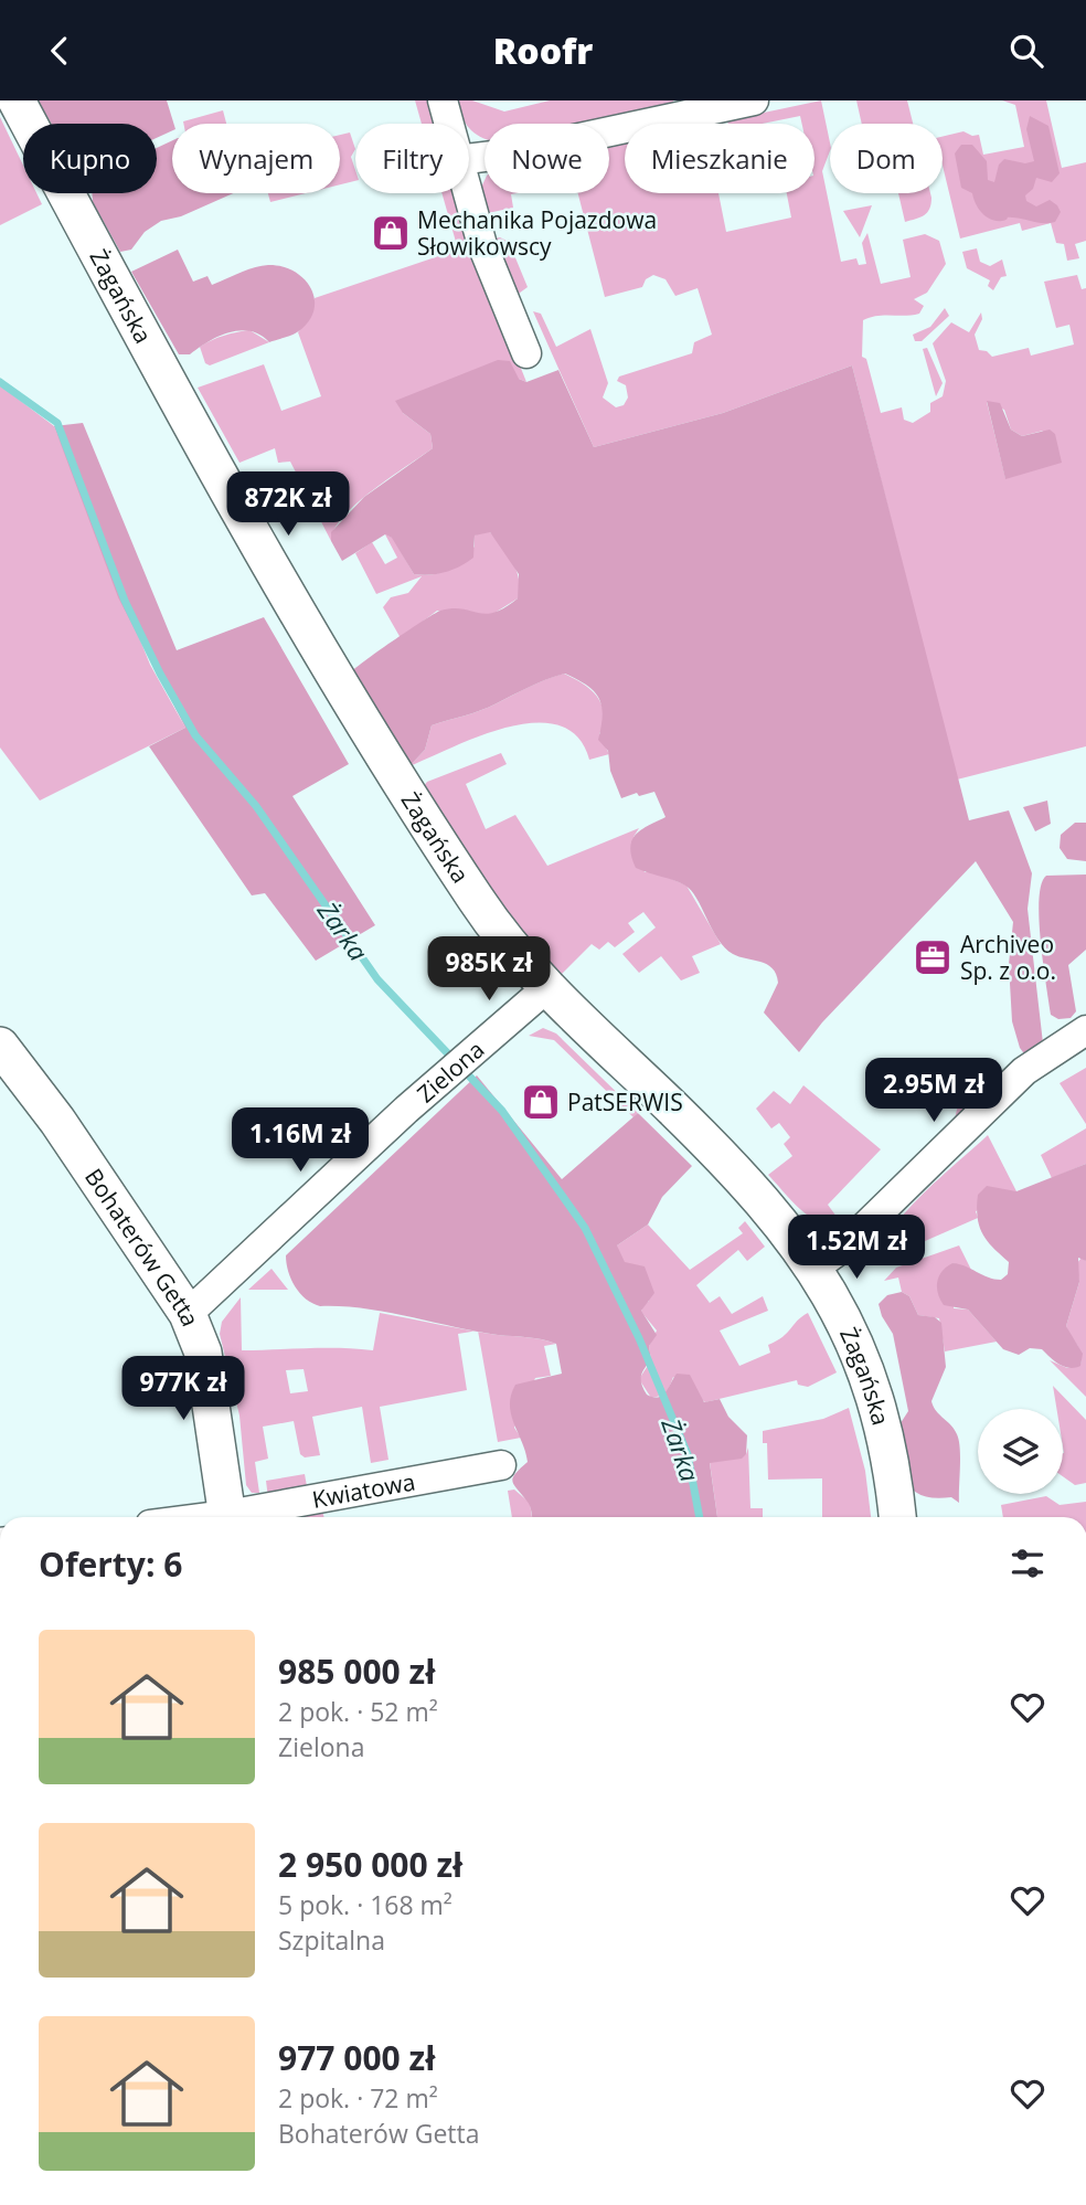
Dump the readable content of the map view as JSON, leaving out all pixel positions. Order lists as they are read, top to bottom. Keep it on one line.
{"streets":{"street":["Żagańska","Zielona","Bohaterów Getta","Kwiatowa"]},"crossings":[["Żagańska","Zielona"],["Zielona","Bohaterów Getta"]],"water":["Żarka"],"places":{"shop":["Mechanika Pojazdowa Słowikowscy","PatSERWIS"],"office":["Archiveo Sp. z o.o."]},"page":{"header":"Roofr","chip":["Kupno","Wynajem","Filtry","Nowe","Mieszkanie","Dom"],"price":["872K zł","985K zł","2.95M zł","1.16M zł","1.52M zł","977K zł"],"heading":"Oferty: 6","list":[{"name":"985 000 zł","note":"2 pok. · 52 m² · Zielona"},{"name":"2 950 000 zł","note":"5 pok. · 168 m² · Szpitalna"},{"name":"977 000 zł","note":"2 pok. · 72 m² · Bohaterów Getta"}]}}
